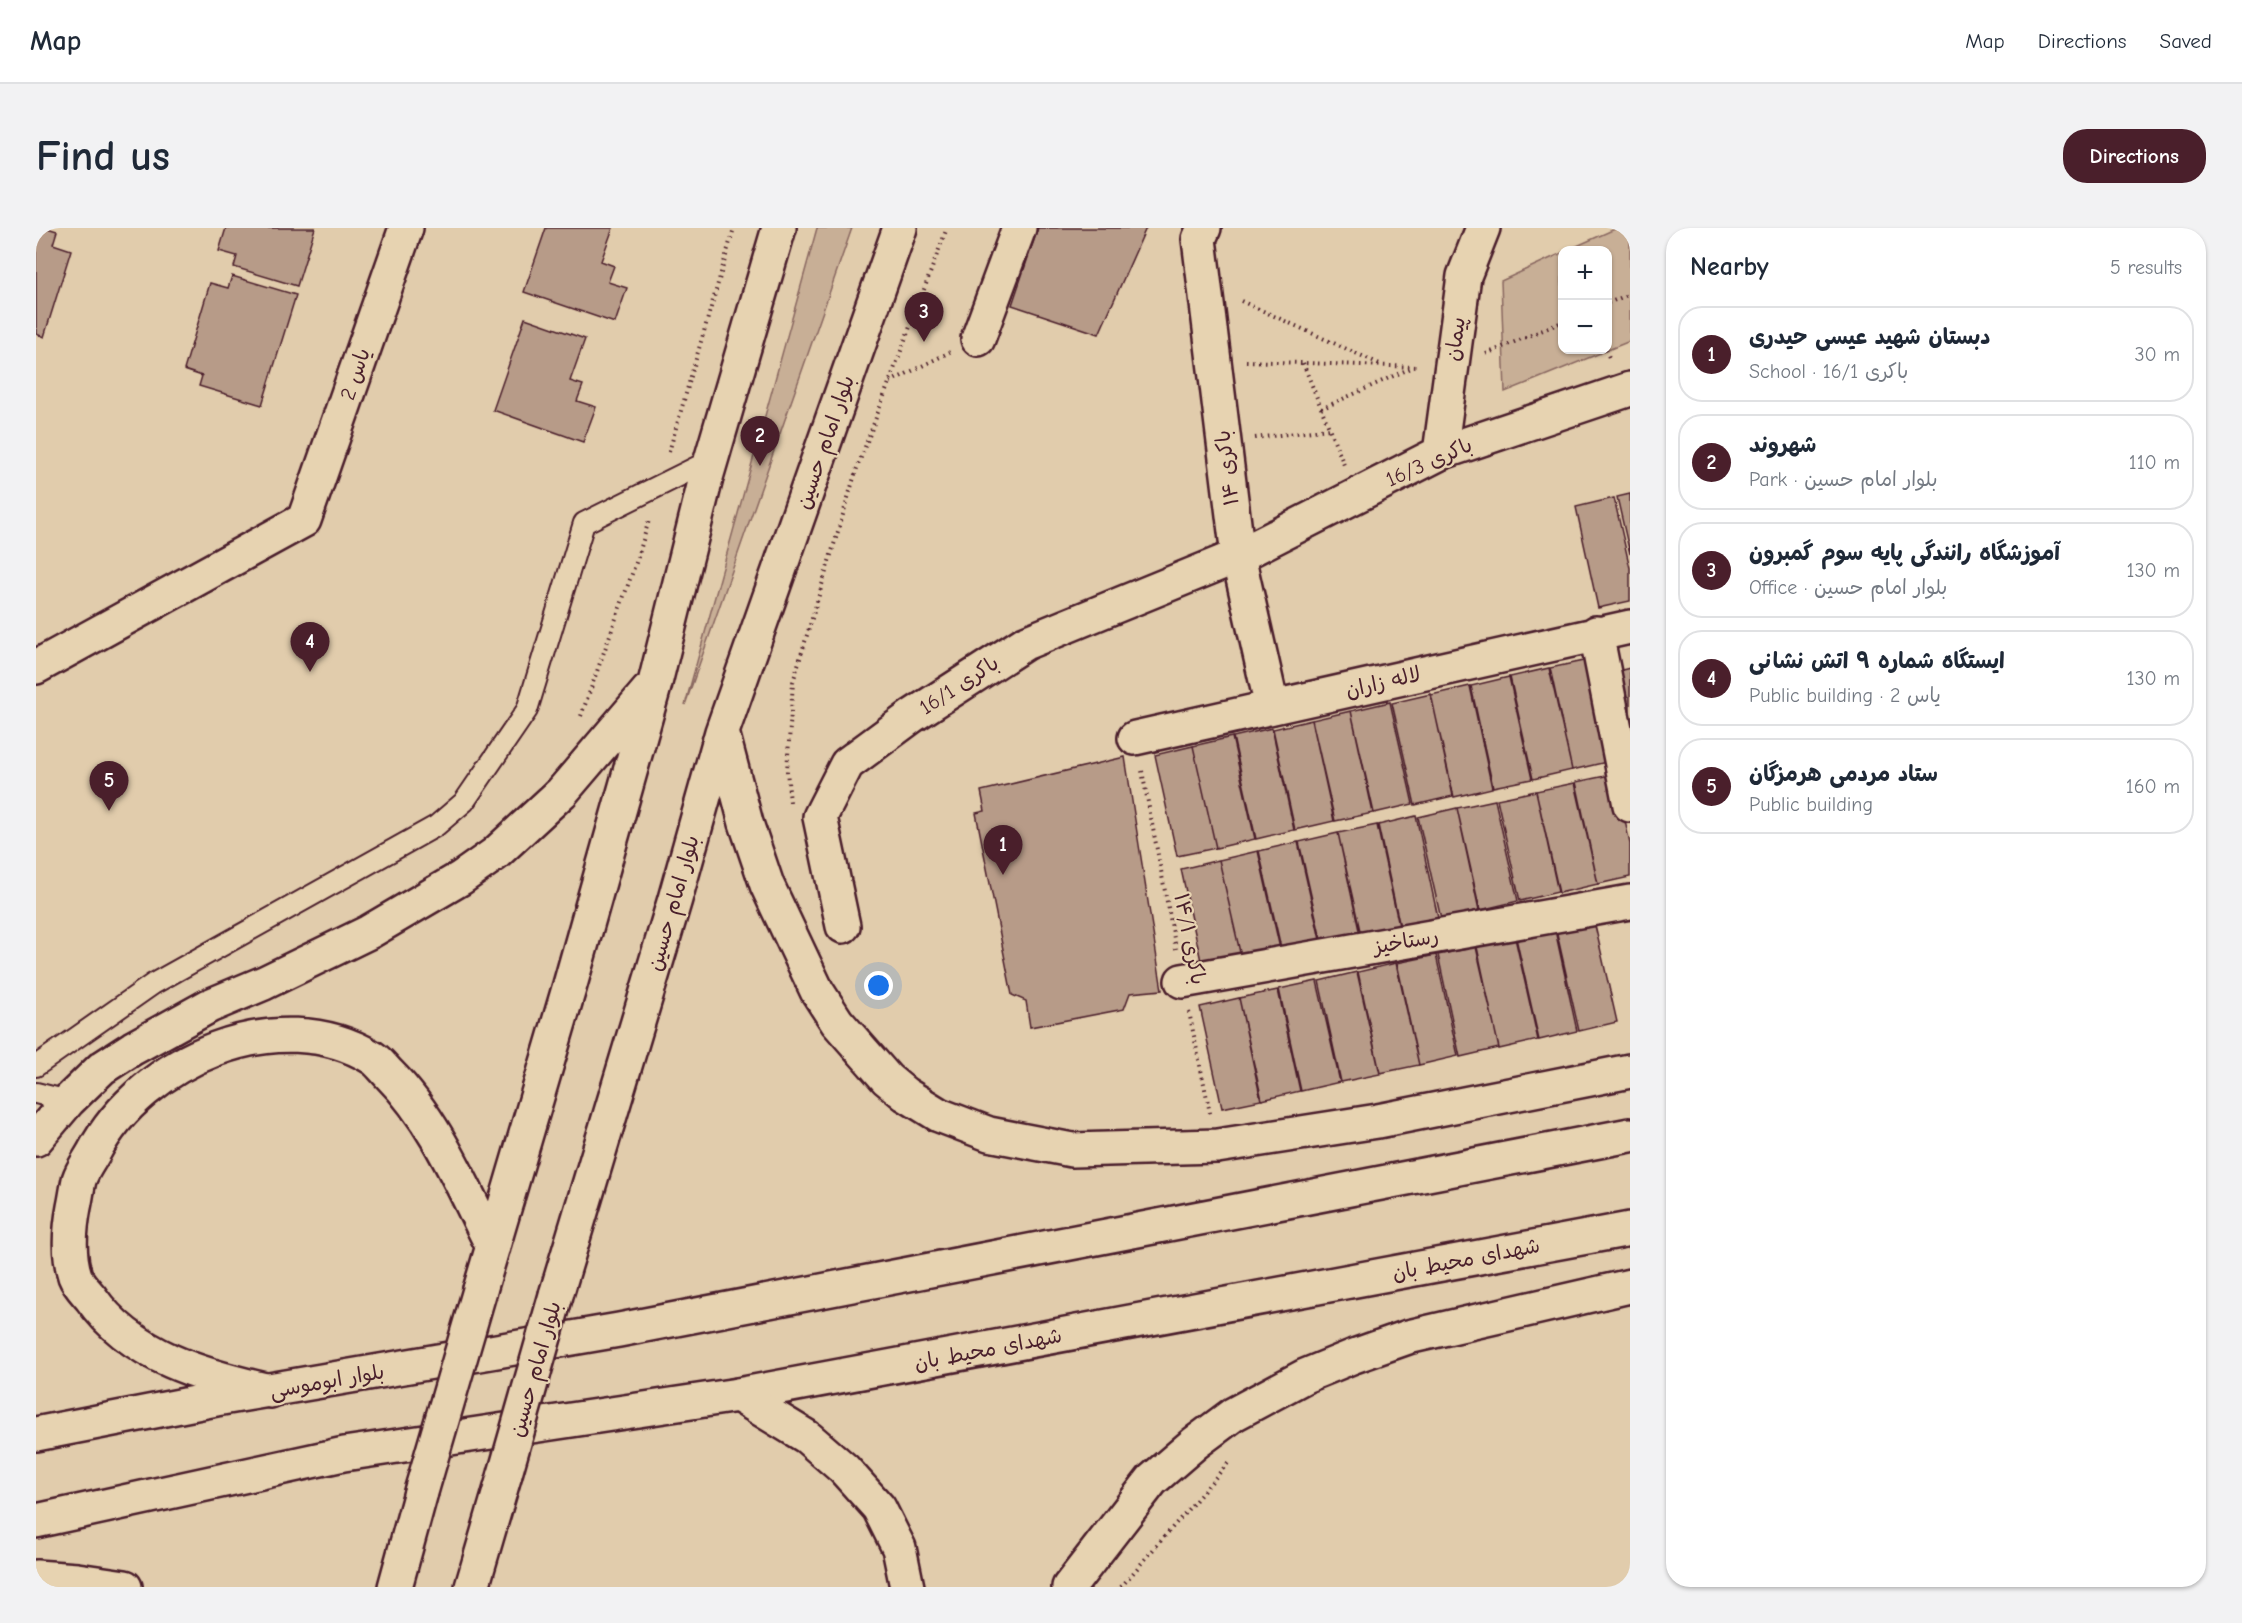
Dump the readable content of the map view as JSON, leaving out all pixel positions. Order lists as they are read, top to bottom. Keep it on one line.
{"streets":{"main road":["پیمان","یاس 2","بلوار امام حسین","باکری 16/3","باکری ۱۴","لاله زاران","باکری 16/1","رستاخیز","شهدای محیط بان","بلوار ابوموسی"],"path":["باکری ۱۴/۱"]},"crossings":[["پیمان","باکری 16/3"],["باکری 16/3","باکری ۱۴"],["باکری 16/3","باکری 16/1"],["باکری ۱۴","لاله زاران"],["باکری ۱۴","باکری 16/1"],["لاله زاران","باکری ۱۴/۱"],["باکری ۱۴/۱","رستاخیز"]],"page":{"header":"Map","nav":["Map","Directions","Saved"],"buttons":"Directions","title":"Find us","heading":["Nearby","5 results"],"map_buttons":["+","−"],"pins":["3","2","4","5","1"],"list":[{"mark":"1","name":"دبستان شهید عیسی حیدری","note":"School · باکری 16/1","value":"30 m"},{"mark":"2","name":"شهروند","note":"Park · بلوار امام حسین","value":"110 m"},{"mark":"3","name":"آموزشگاه رانندگی پایه سوم گمبرون","note":"Office · بلوار امام حسین","value":"130 m"},{"mark":"4","name":"ایستگاه شماره ۹ اتش نشانی","note":"Public building · یاس 2","value":"130 m"},{"mark":"5","name":"ستاد مردمی هرمزگان","note":"Public building","value":"160 m"}]}}
